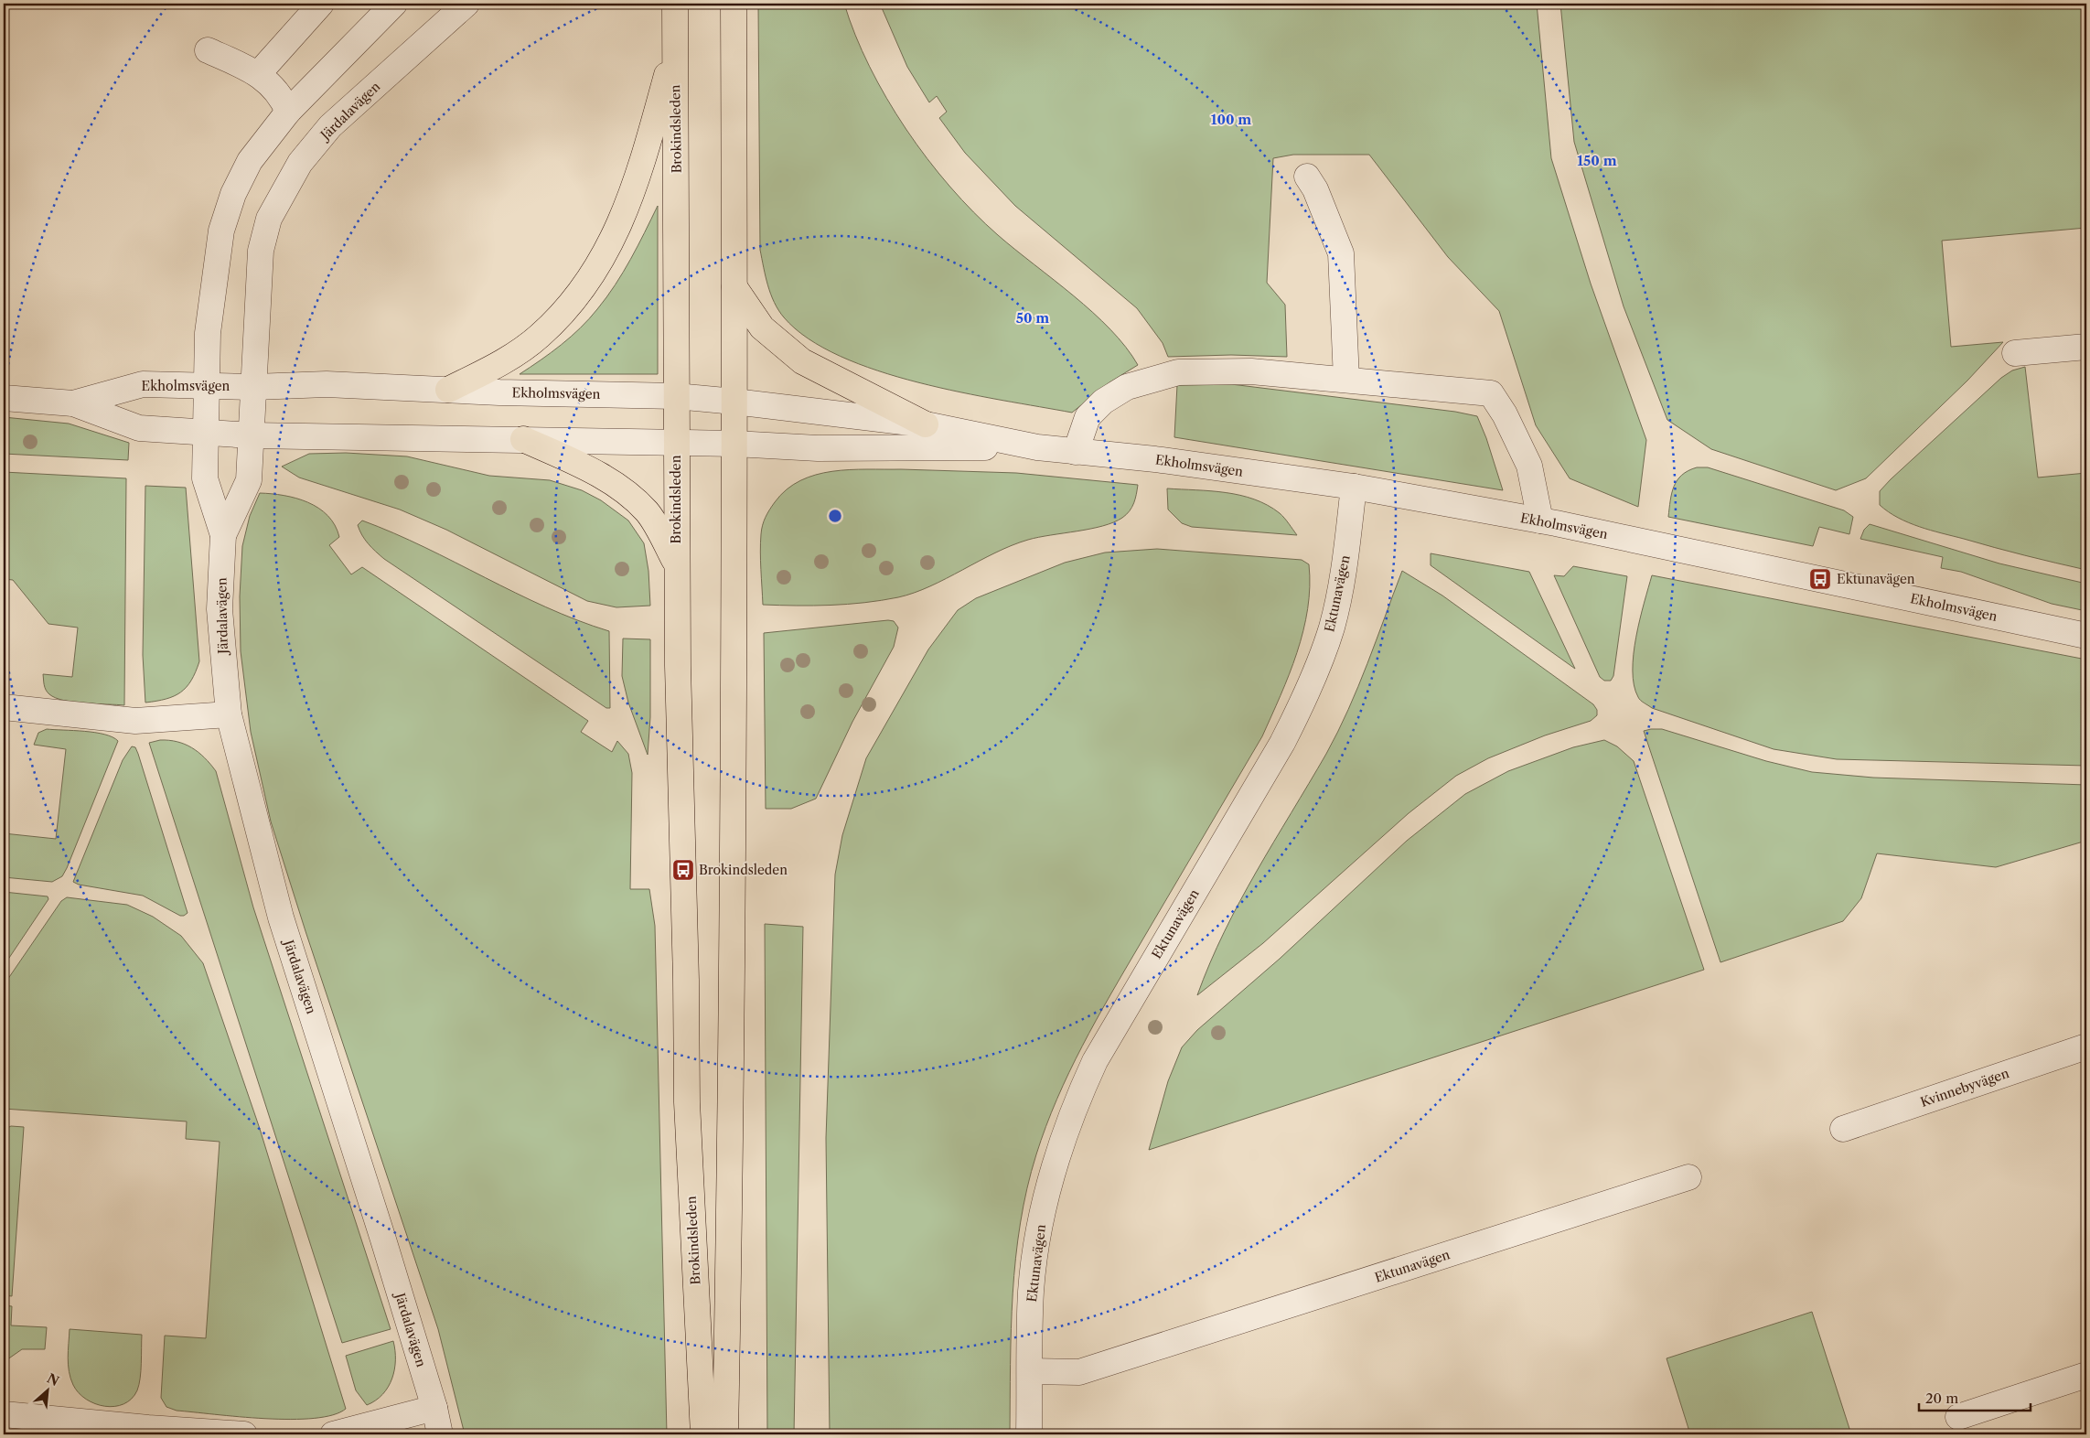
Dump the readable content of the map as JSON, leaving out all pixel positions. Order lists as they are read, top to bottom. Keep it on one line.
{"streets":{"main road":["Brokindsleden"],"street":["Järdalavägen","Ekholmsvägen","Ektunavägen","Kvinnebyvägen"]},"crossings":[["Järdalavägen","Ekholmsvägen"],["Brokindsleden","Ekholmsvägen"],["Ekholmsvägen","Ektunavägen"]],"places":{"bus stop":["Ektunavägen","Brokindsleden"]},"scale_bar":"20 m","north":"top right","rings":["100 m","150 m","50 m"]}
